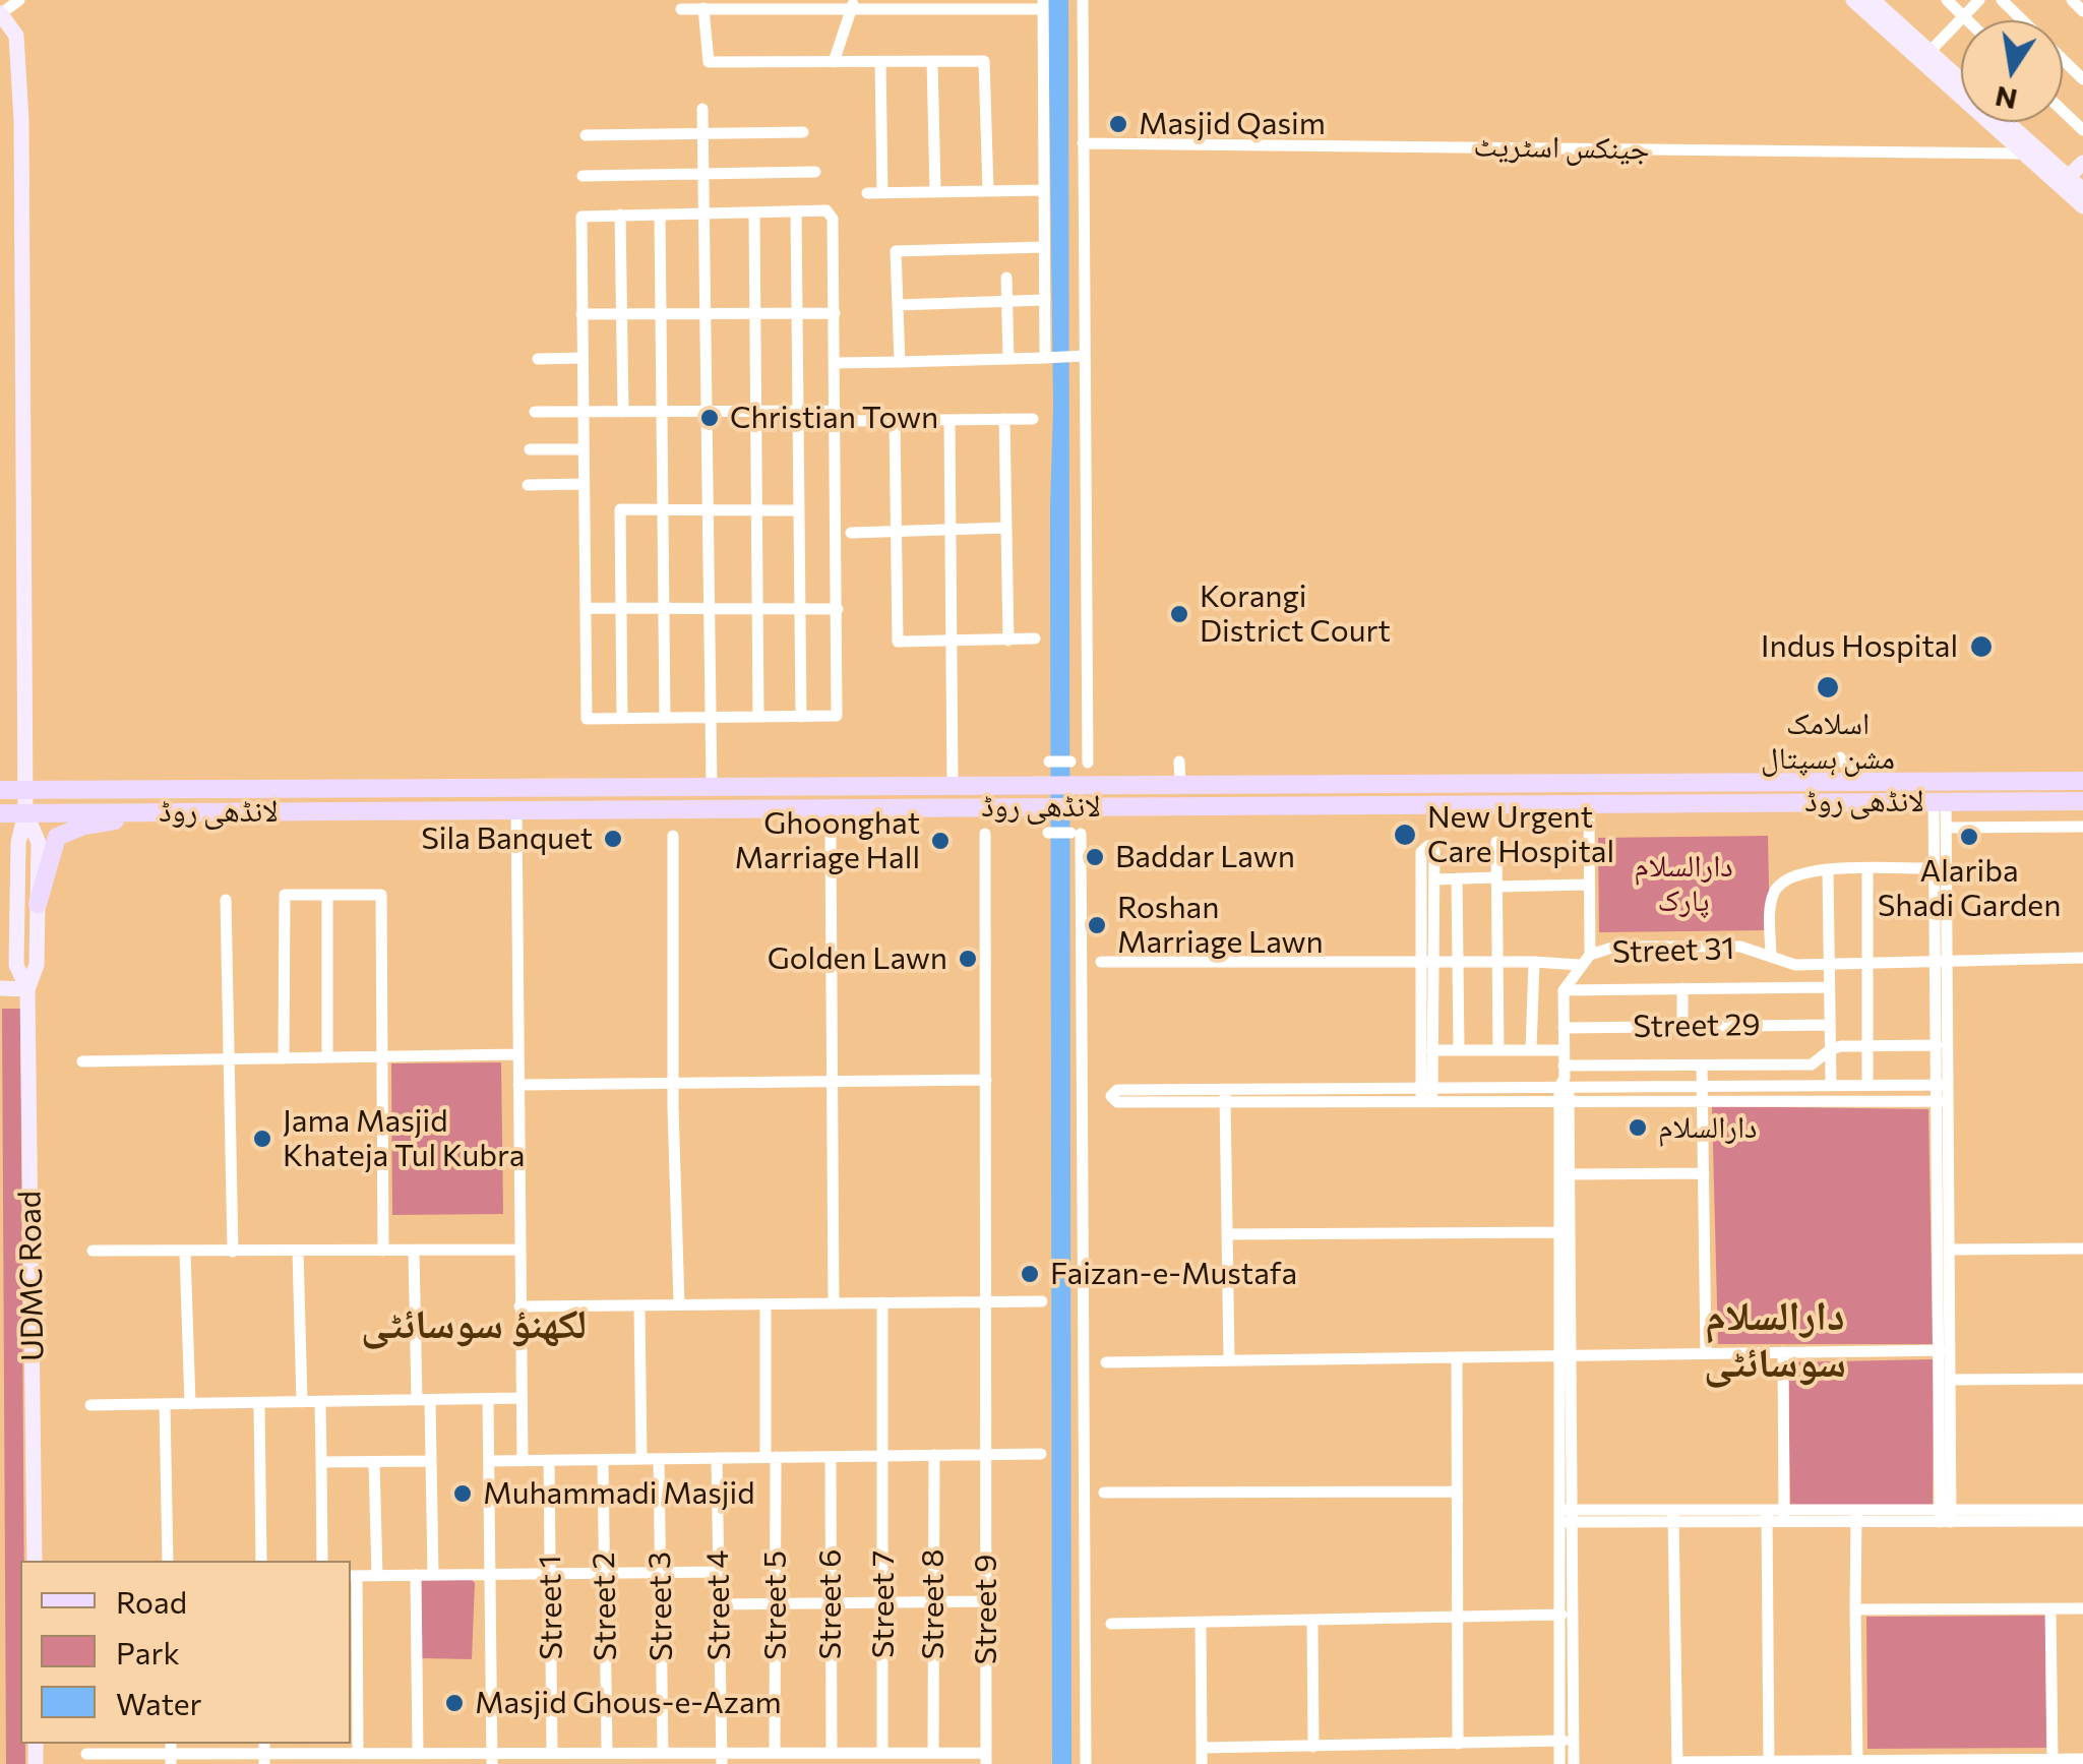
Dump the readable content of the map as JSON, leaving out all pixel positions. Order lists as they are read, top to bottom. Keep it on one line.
{"streets":{"main road":["لانڈھی روڈ","UDMC Road"],"street":["جینکس اسٹریٹ","Street 31","Street 29","Street 6","Street 7","Street 8","Street 4","Street 5","Street 2","Street 3","Street 1","Street 9"]},"districts":["دارالسلام سوسائٹی","لکھنؤ سوسائٹی"],"parks":["دارالسلام پارک"],"places":["Masjid Qasim","Christian Town","Korangi District Court","Indus Hospital","اسلامک مشن ہسپتال","New Urgent Care Hospital","Alariba Shadi Garden","Sila Banquet","Ghoonghat Marriage Hall","Baddar Lawn","Roshan Marriage Lawn","Golden Lawn","دارالسلام","Jama Masjid Khateja Tul Kubra","Faizan-e-Mustafa","Muhammadi Masjid","Masjid Ghous-e-Azam"],"legend":["Road","Park","Water"],"north":"bottom"}
